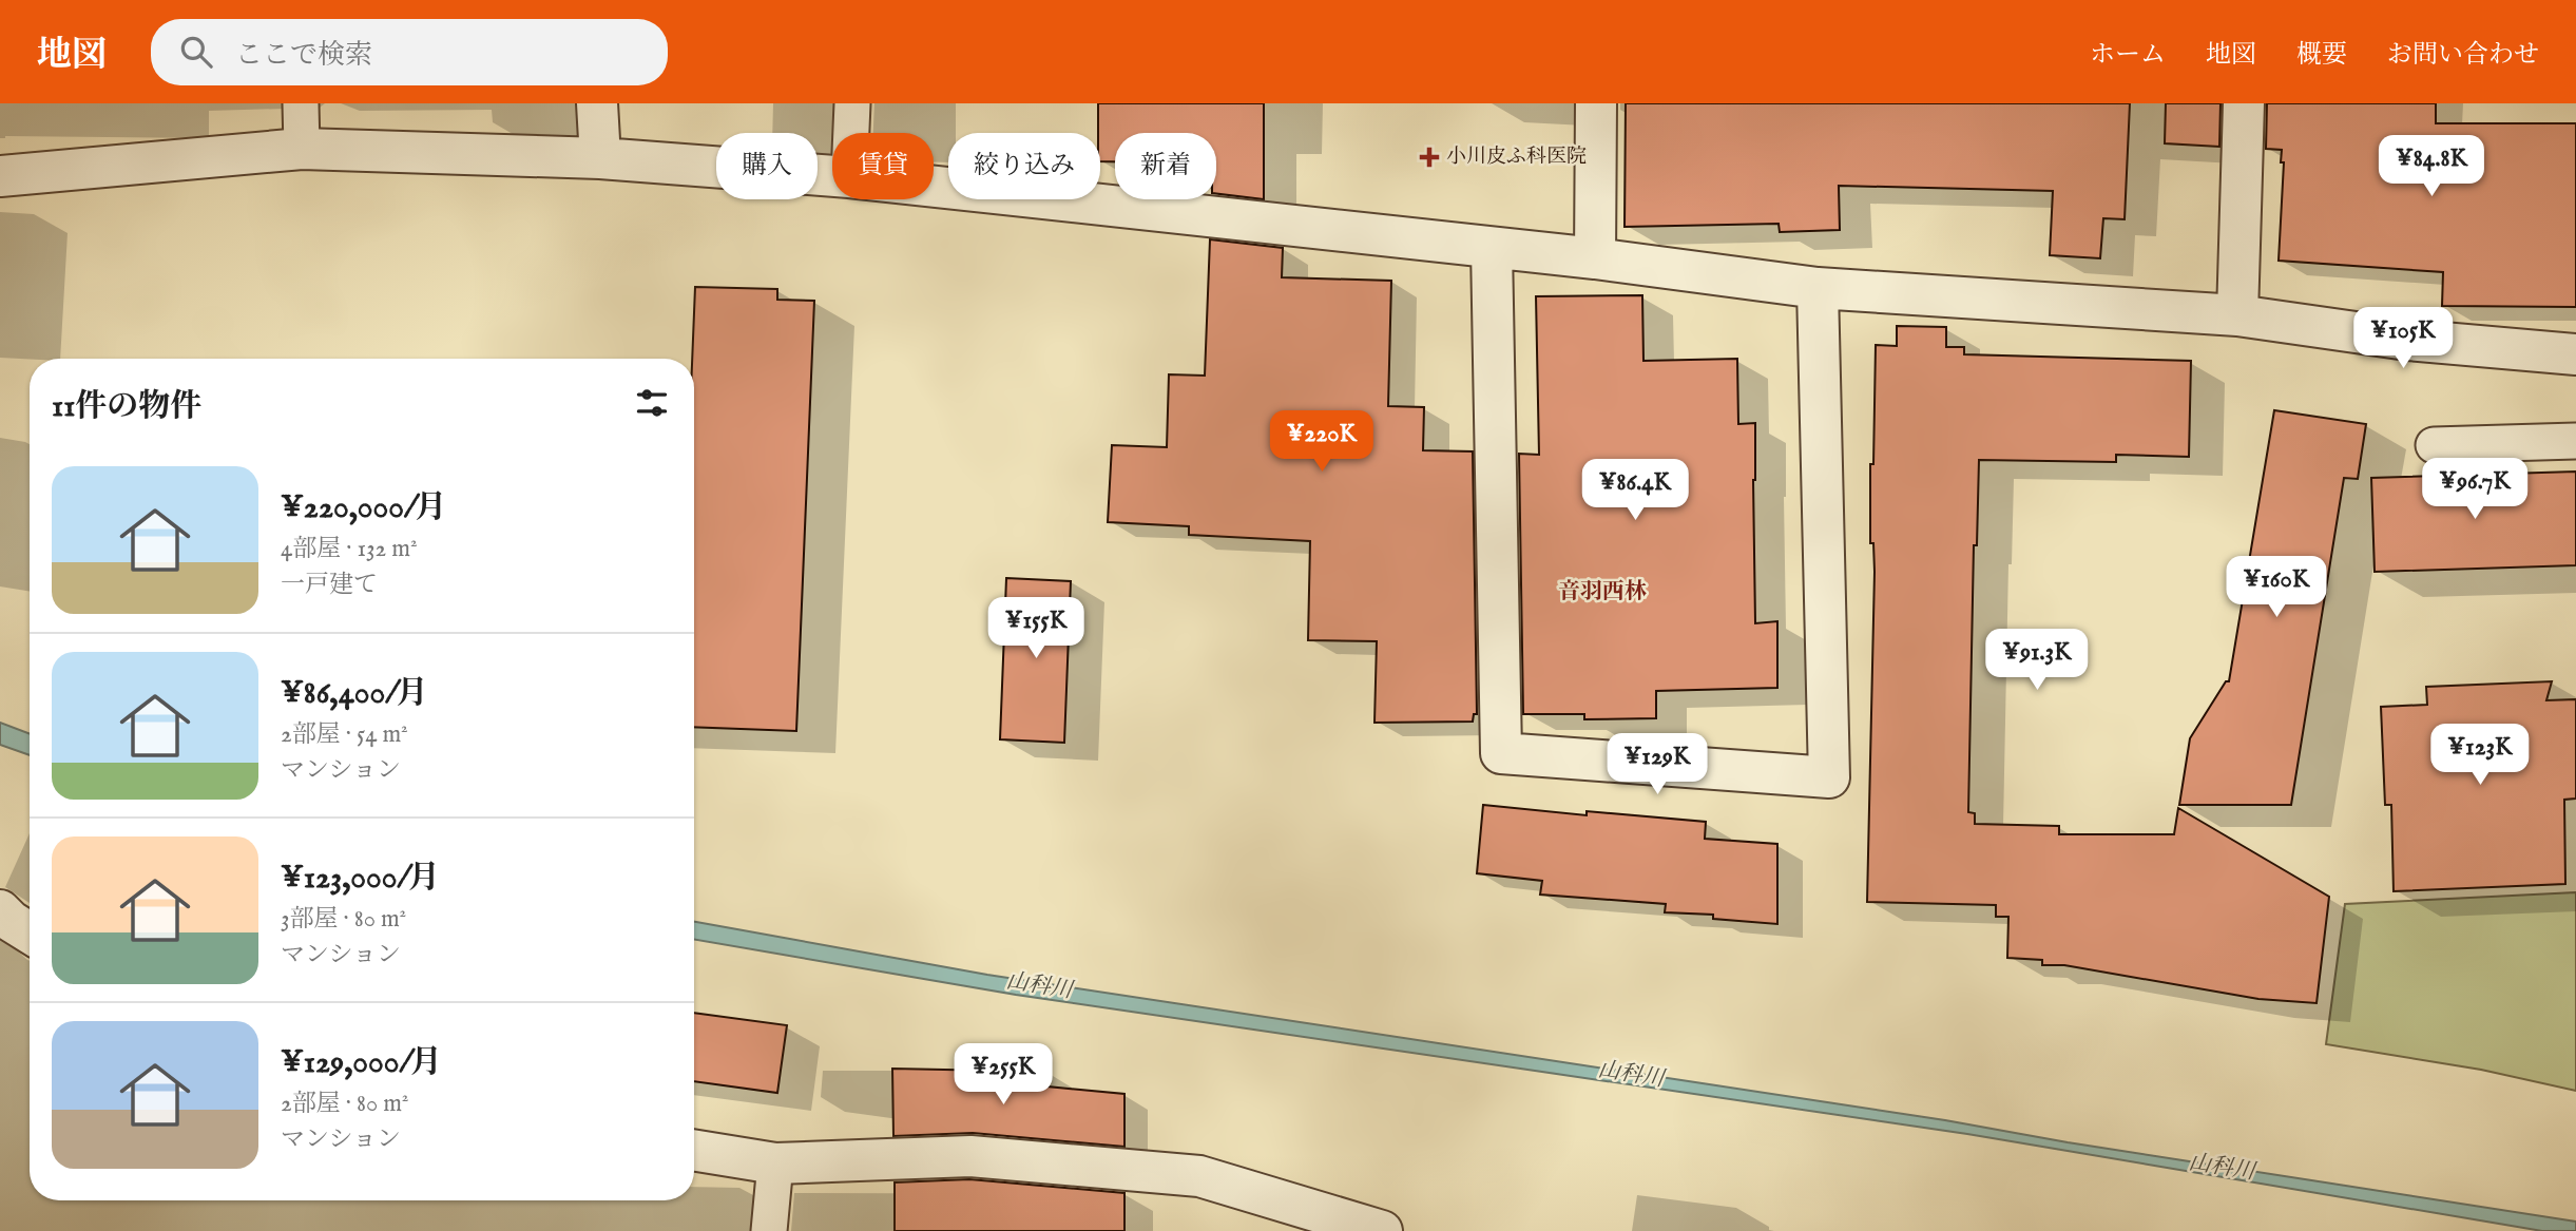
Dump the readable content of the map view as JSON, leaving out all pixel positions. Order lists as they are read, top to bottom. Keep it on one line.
{"districts":["音羽西林"],"water":["山科川"],"places":{"health":["小川皮ふ科医院"]},"page":{"header":"地図","search":"ここで検索","nav":["ホーム","地図","概要","お問い合わせ"],"chip":["購入","賃貸","絞り込み","新着"],"price":["¥84.8K","¥105K","¥220K","¥96.7K","¥86.4K","¥160K","¥155K","¥91.3K","¥123K","¥129K","¥255K"],"heading":"11件の物件","list":[{"name":"¥220,000/月","note":"4部屋 · 132 m² · 一戸建て"},{"name":"¥86,400/月","note":"2部屋 · 54 m² · マンション"},{"name":"¥123,000/月","note":"3部屋 · 80 m² · マンション"},{"name":"¥129,000/月","note":"2部屋 · 80 m² · マンション"}]}}
